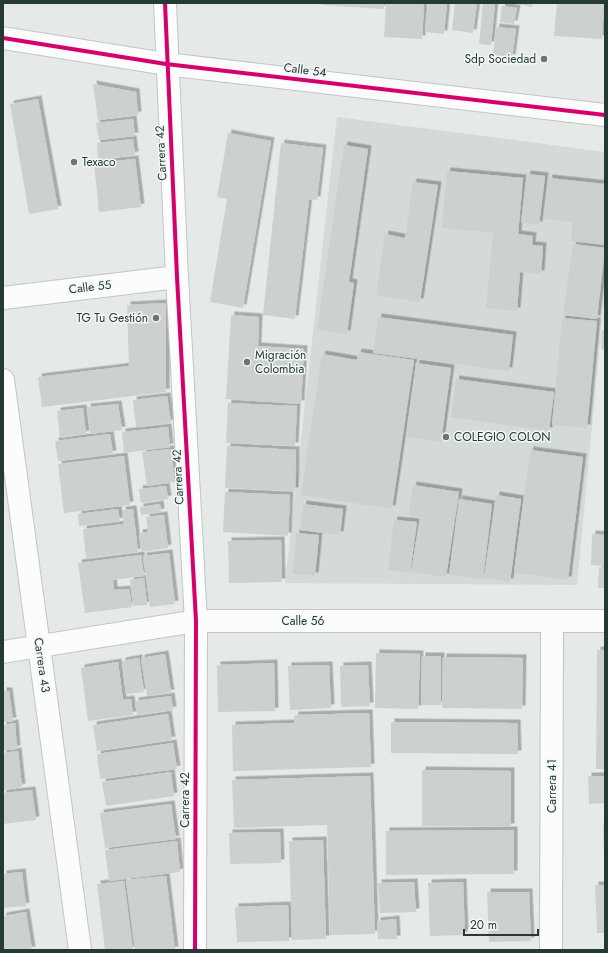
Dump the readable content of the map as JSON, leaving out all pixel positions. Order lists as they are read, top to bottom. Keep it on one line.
{"streets":{"street":["Calle 54","Carrera 42","Calle 55","Calle 56","Carrera 43","Carrera 41"]},"crossings":[["Calle 54","Carrera 42"],["Carrera 42","Calle 55"],["Carrera 42","Calle 56"],["Calle 56","Carrera 43"],["Calle 56","Carrera 41"]],"places":["Sdp Sociedad","Texaco","TG Tu Gestión","Migración Colombia","COLEGIO COLON"],"scale_bar":"20 m"}
